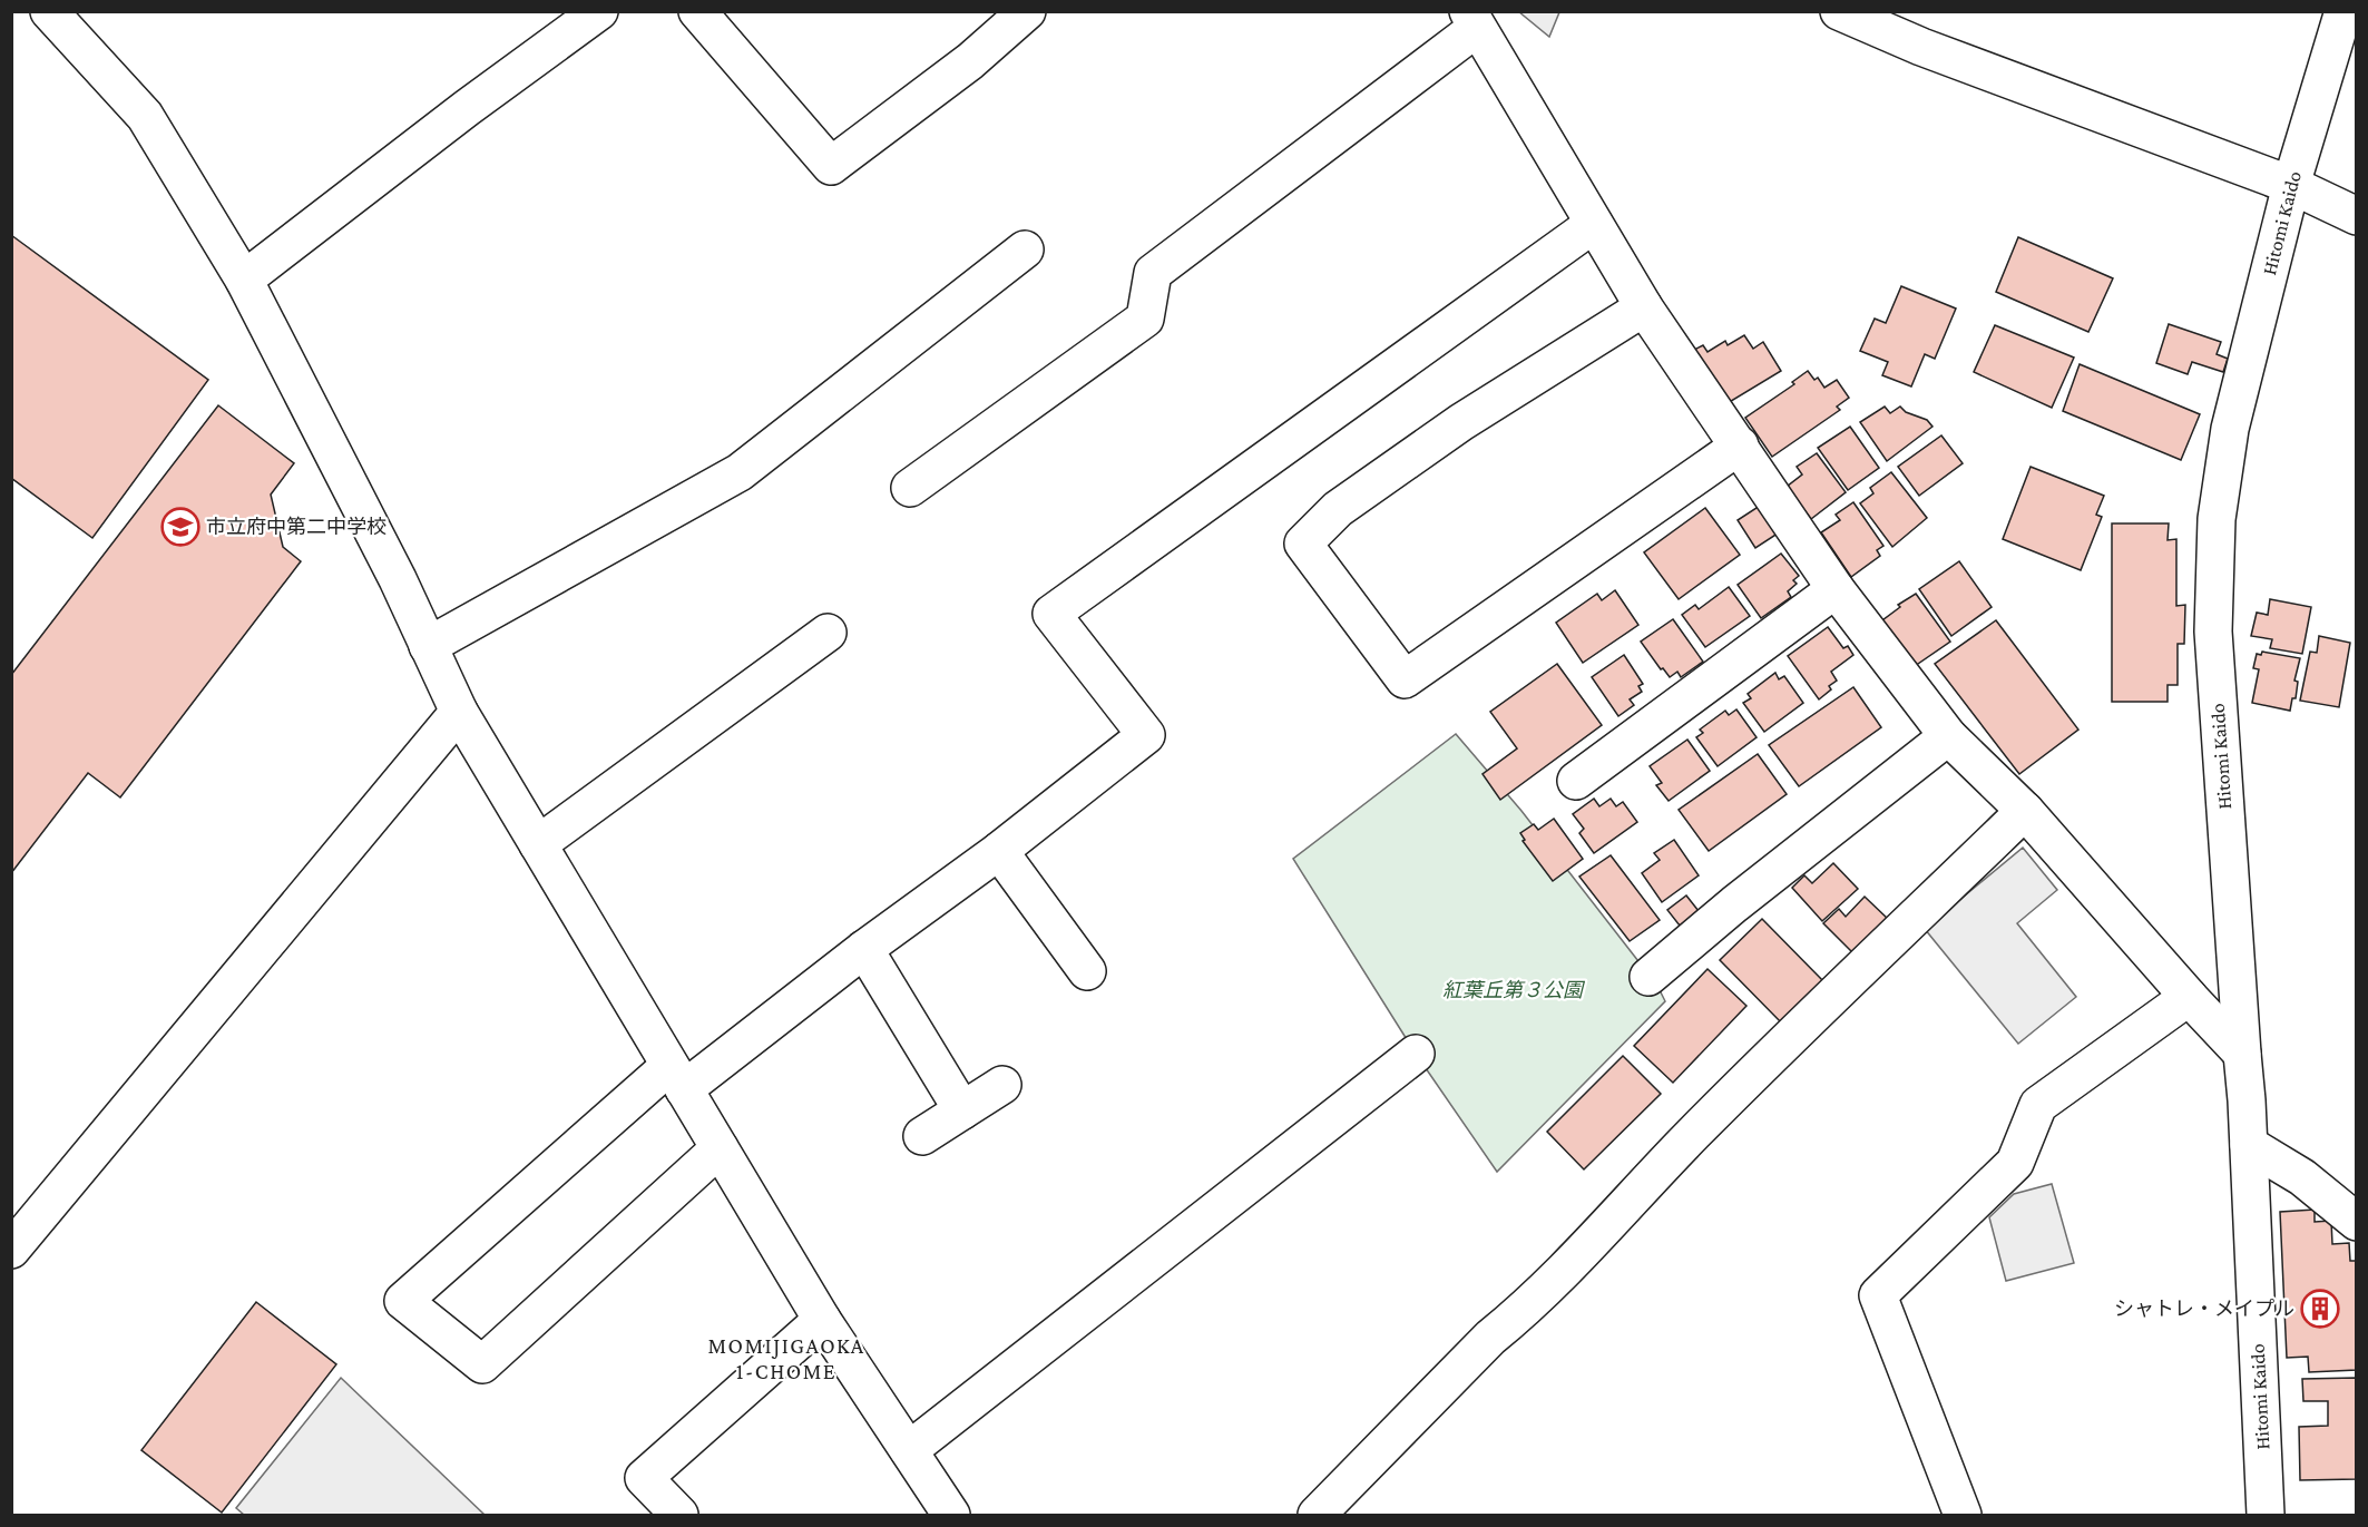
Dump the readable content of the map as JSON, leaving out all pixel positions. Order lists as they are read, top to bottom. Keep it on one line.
{"streets":{"street":["Hitomi Kaido"]},"districts":["MOMIJIGAOKA 1-CHOME"],"parks":["紅葉丘第３公園"],"places":{"school or university":["市立府中第二中学校"],"building":["シャトレ・メイプル"]}}
